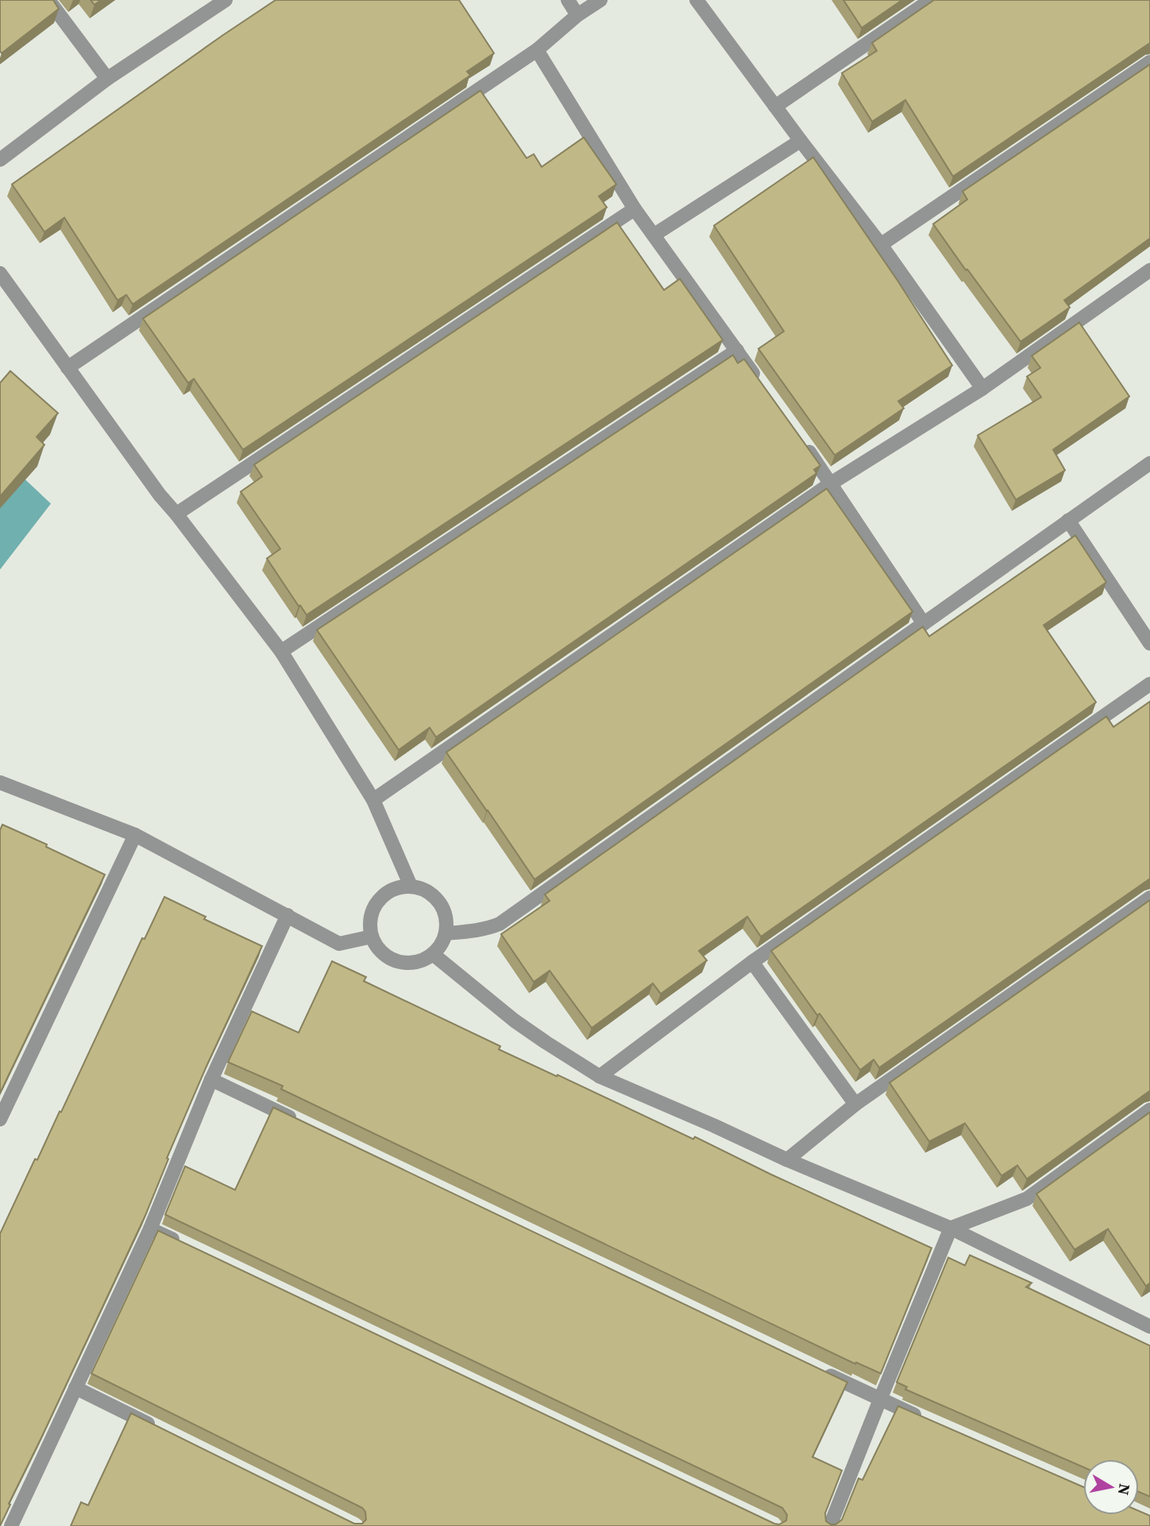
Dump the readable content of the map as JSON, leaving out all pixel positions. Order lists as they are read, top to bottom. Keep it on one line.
{"north":"right"}
